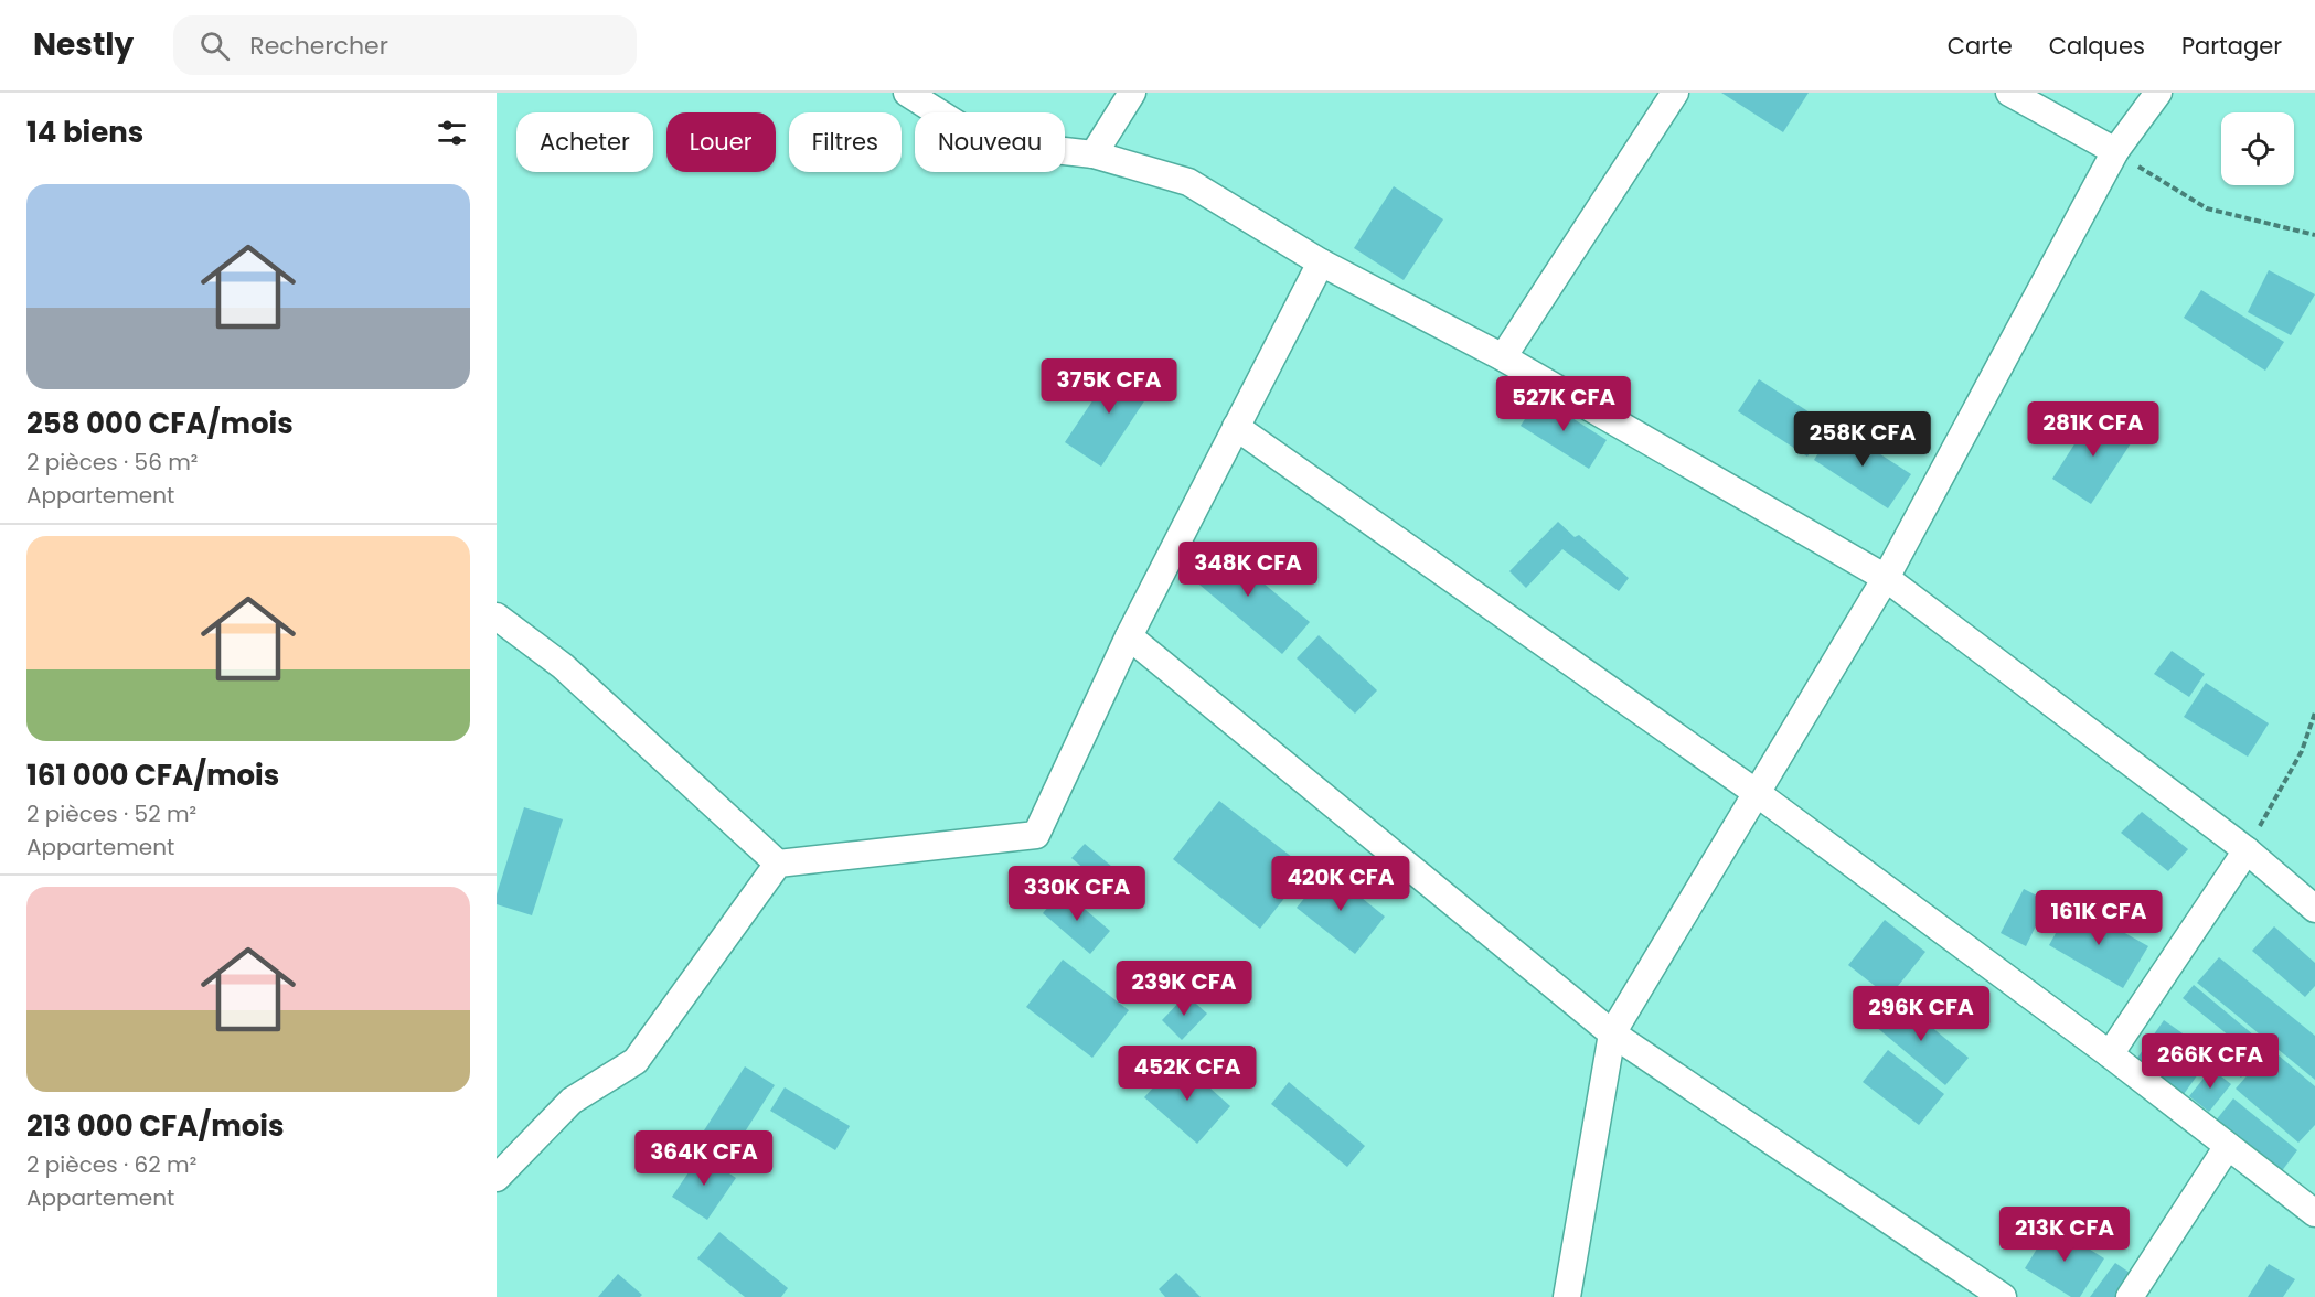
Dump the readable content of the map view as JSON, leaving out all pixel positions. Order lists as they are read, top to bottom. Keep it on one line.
{"page":{"header":"Nestly","search":"Rechercher","nav":["Carte","Calques","Partager"],"heading":"14 biens","chip":["Acheter","Louer","Filtres","Nouveau"],"list":[{"name":"258 000 CFA/mois","note":"2 pièces · 56 m² · Appartement"},{"name":"161 000 CFA/mois","note":"2 pièces · 52 m² · Appartement"},{"name":"213 000 CFA/mois","note":"2 pièces · 62 m² · Appartement"}],"price":["375K CFA","527K CFA","281K CFA","258K CFA","348K CFA","420K CFA","330K CFA","161K CFA","239K CFA","296K CFA","266K CFA","452K CFA","364K CFA","213K CFA"]}}
